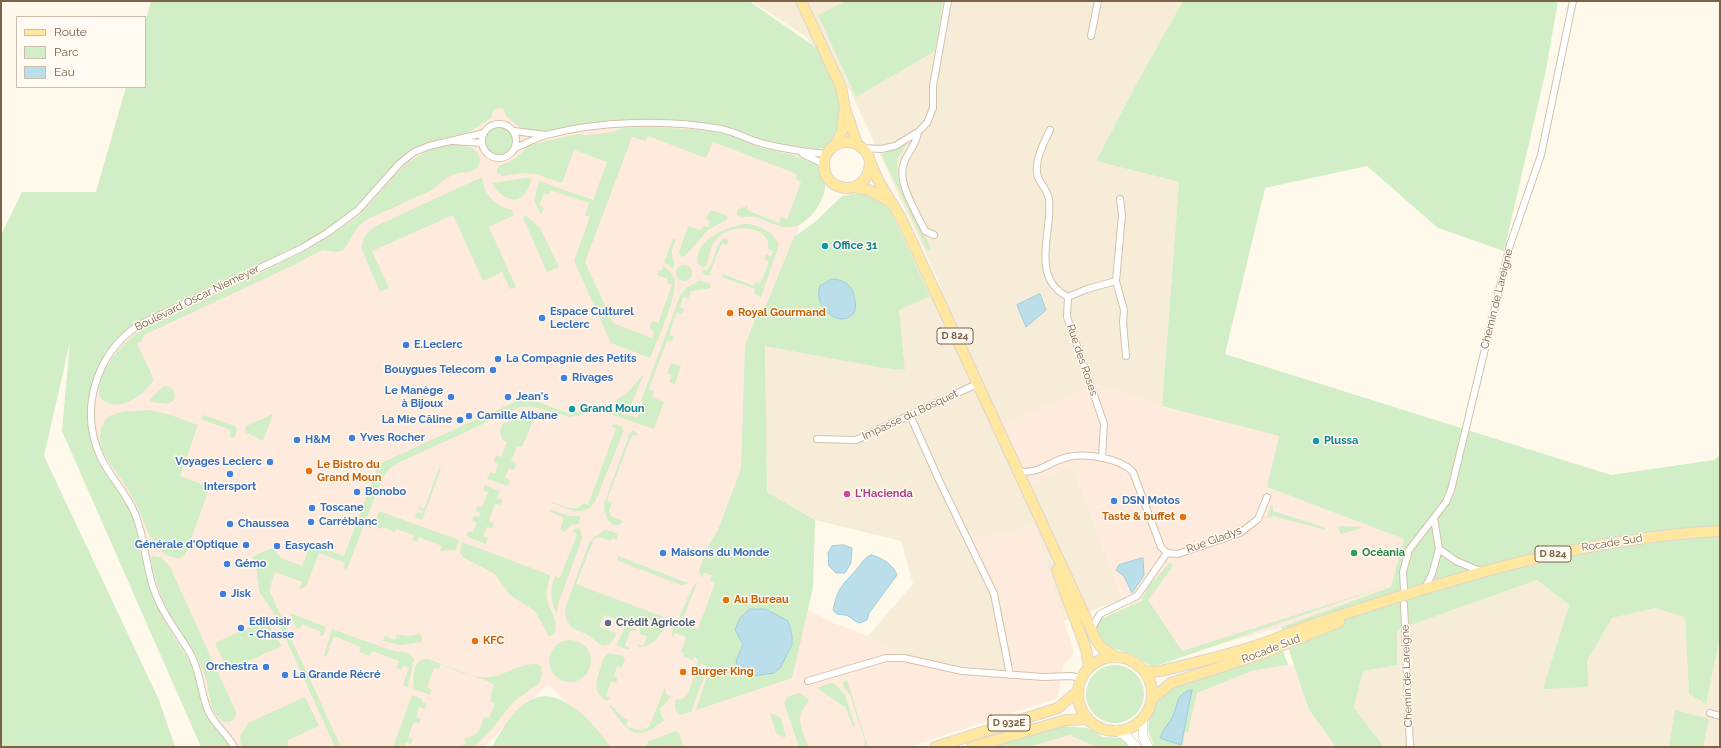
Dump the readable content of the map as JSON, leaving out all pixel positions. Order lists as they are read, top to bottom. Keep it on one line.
{"streets":{"main road":["D 824","Rocade Sud","D 932E"],"street":["Boulevard Oscar Niemeyer","Chemin de Lareigne","Rue des Roses","Impasse du Bosquet","Rue Gladys"]},"crossings":[["D 824","Impasse du Bosquet"],["D 824","Rocade Sud"],["D 824","D 932E"],["Rocade Sud","D 932E"]],"places":["Office 31","Royal Gourmand","Espace Culturel Leclerc","E.Leclerc","La Compagnie des Petits","Bouygues Telecom","Rivages","Le Manège à Bijoux","Jean's","Grand Moun","Camille Albane","La Mie Câline","Yves Rocher","H&M","Plussa","Voyages Leclerc","Le Bistro du Grand Moun","Intersport","Bonobo","L'Hacienda","DSN Motos","Toscane","Taste & buffet","Carréblanc","Chaussea","Générale d'Optique","Easycash","Maisons du Monde","Océania","Gémo","Jisk","Au Bureau","Crédit Agricole","Ediloisir - Chasse","KFC","Orchestra","Burger King","La Grande Récré"],"legend":["Route","Parc","Eau"]}
